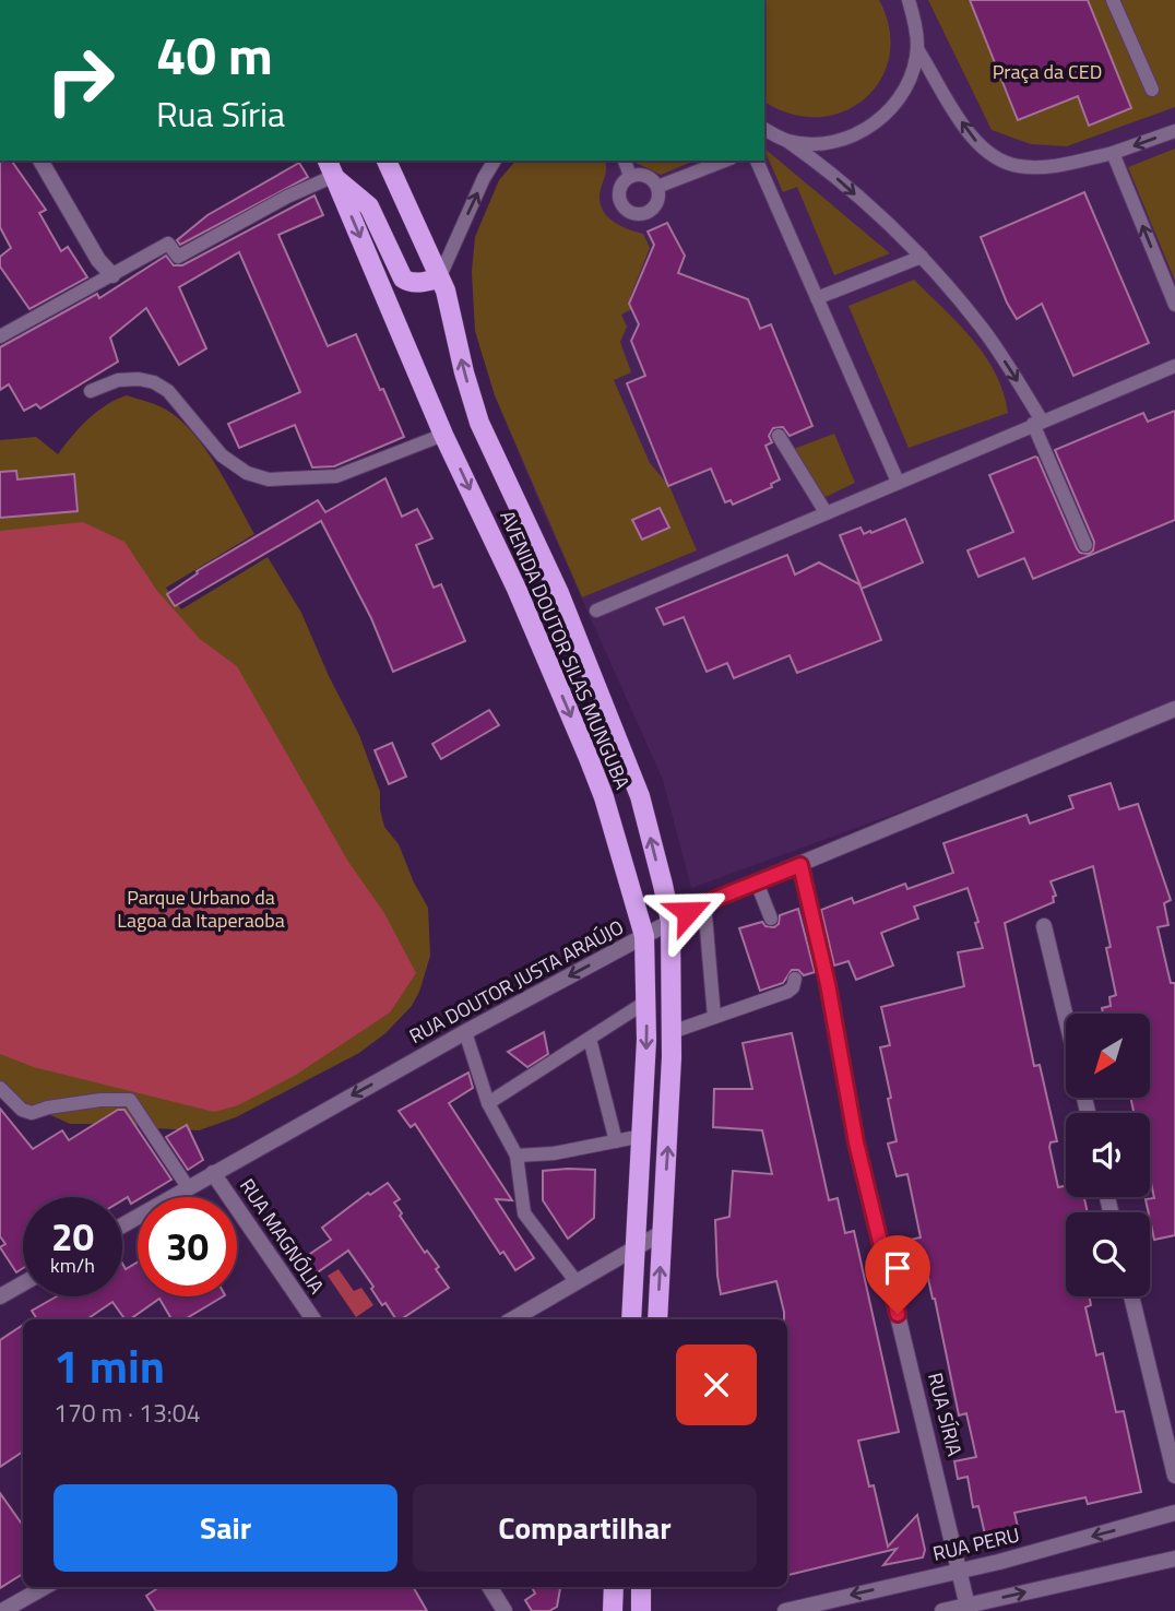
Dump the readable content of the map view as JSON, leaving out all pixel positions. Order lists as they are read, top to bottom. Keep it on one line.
{"streets":{"main road":["AVENIDA DOUTOR SILAS MUNGUBA"],"street":["RUA DOUTOR JUSTA ARAÚJO","RUA MAGNÓLIA","RUA SÍRIA","RUA PERU"]},"crossings":[["AVENIDA DOUTOR SILAS MUNGUBA","RUA DOUTOR JUSTA ARAÚJO"],["RUA DOUTOR JUSTA ARAÚJO","RUA MAGNÓLIA"],["RUA DOUTOR JUSTA ARAÚJO","RUA SÍRIA"],["RUA SÍRIA","RUA PERU"]],"one_way":["RUA DOUTOR JUSTA ARAÚJO"],"parks":["Praça da CED","Parque Urbano da Lagoa da Itaperaoba"],"north":"bottom left","page":{"turn":["40 m","Rua Síria"],"speed":"20 km/h","limit":"30","heading":["1 min","170 m · 13:04"],"buttons":["Sair","Compartilhar"]}}
